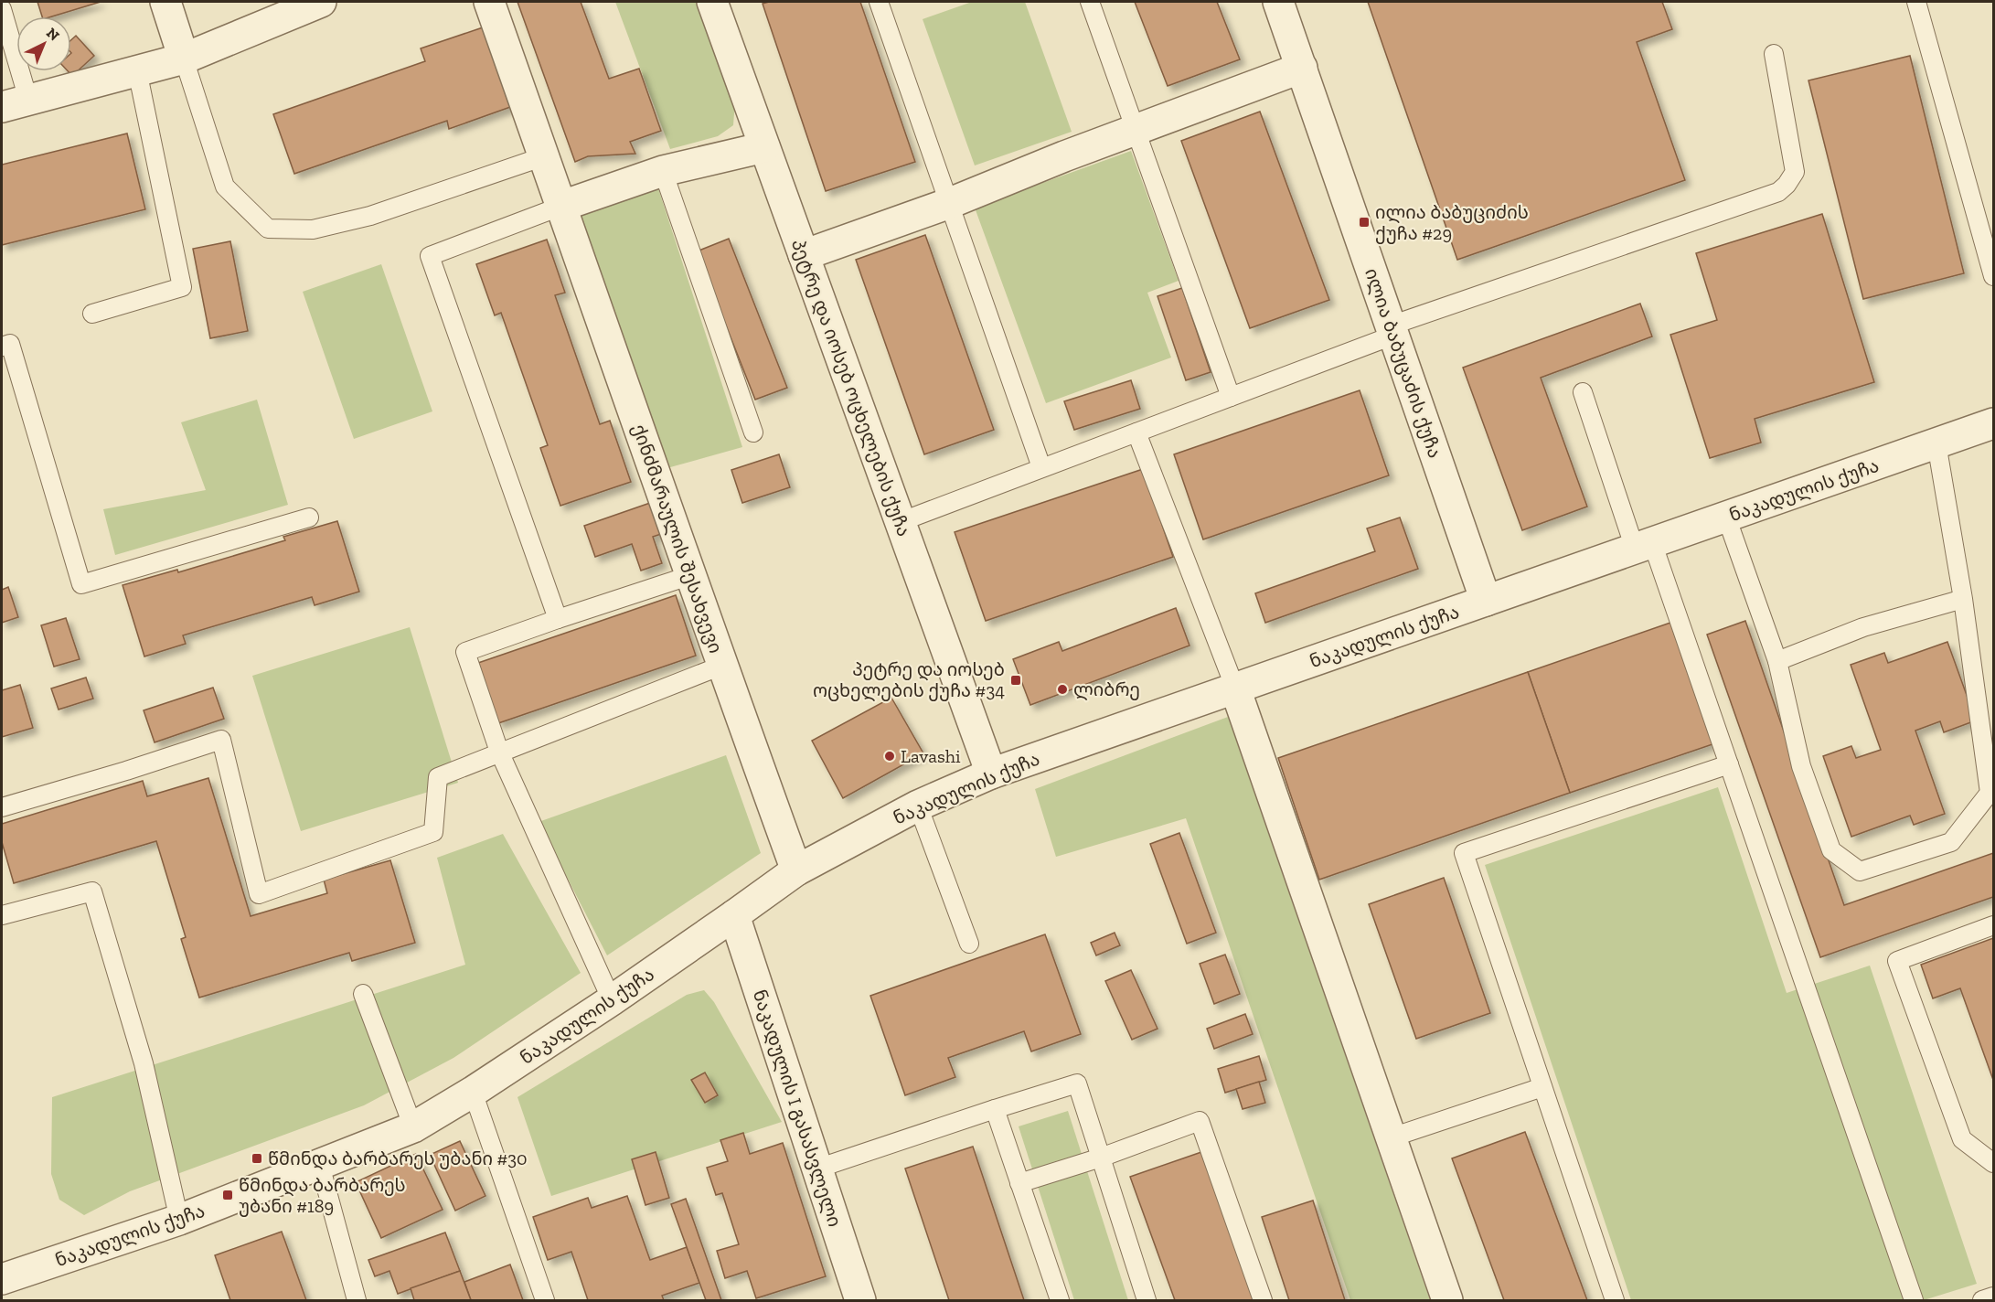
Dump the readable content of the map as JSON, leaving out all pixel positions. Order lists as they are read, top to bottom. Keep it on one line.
{"streets":{"street":["ილია ბაბუცაძის ქუჩა","პეტრე და იოსებ ოცხელების ქუჩა","ნაკადულის ქუჩა","ქინძმარაულის შესახვევი","ნაკადულის I გასასვლელი"]},"crossings":[["ილია ბაბუცაძის ქუჩა","ნაკადულის ქუჩა"],["პეტრე და იოსებ ოცხელების ქუჩა","ნაკადულის ქუჩა"],["ნაკადულის ქუჩა","ქინძმარაულის შესახვევი"],["ნაკადულის ქუჩა","ნაკადულის I გასასვლელი"]],"places":{"transit":["ილია ბაბუციძის ქუჩა #29","პეტრე და იოსებ ოცხელების ქუჩა #34","წმინდა ბარბარეს უბანი #30","წმინდა ბარბარეს უბანი #189"],"other":["ლიბრე","Lavashi"]},"north":"top right"}
